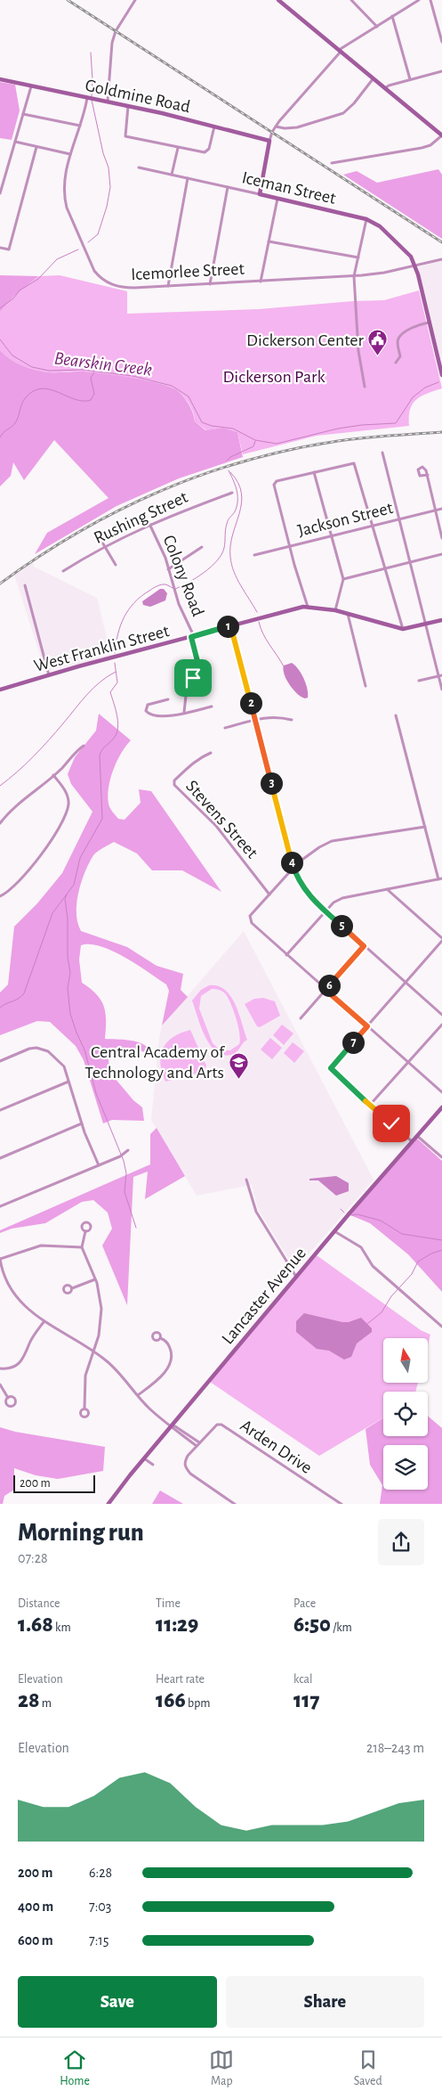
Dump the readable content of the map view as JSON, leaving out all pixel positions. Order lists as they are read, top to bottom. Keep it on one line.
{"streets":{"main road":["Goldmine Road","Iceman Street","West Franklin Street","Lancaster Avenue"],"street":["Icemorlee Street","Rushing Street","Jackson Street","Colony Road","Stevens Street","Arden Drive"]},"crossings":[["Goldmine Road","Icemorlee Street"],["Iceman Street","Icemorlee Street"],["Rushing Street","Colony Road"],["Colony Road","West Franklin Street"]],"water":["Bearskin Creek"],"parks":["Dickerson Park"],"places":{"public building":["Dickerson Center"],"school or university":["Central Academy of Technology and Arts"]},"scale_bar":"200 m","north":"top","page":{"pins":["1","2","3","4","5","6","7"],"scale":"200 m","heading":["Morning run","07:28"],"stats":[["Distance","1.68 km"],["Time","11:29"],["Pace","6:50 /km"],["Elevation","28 m"],["Heart rate","166 bpm"],["kcal","117"]],"chart":["Elevation","218–243 m"],"list":[{"name":"200 m","note":"6:28"},{"name":"400 m","note":"7:03"},{"name":"600 m","note":"7:15"}],"buttons":["Save","Share"],"tabs":["Home","Map","Saved"]}}
